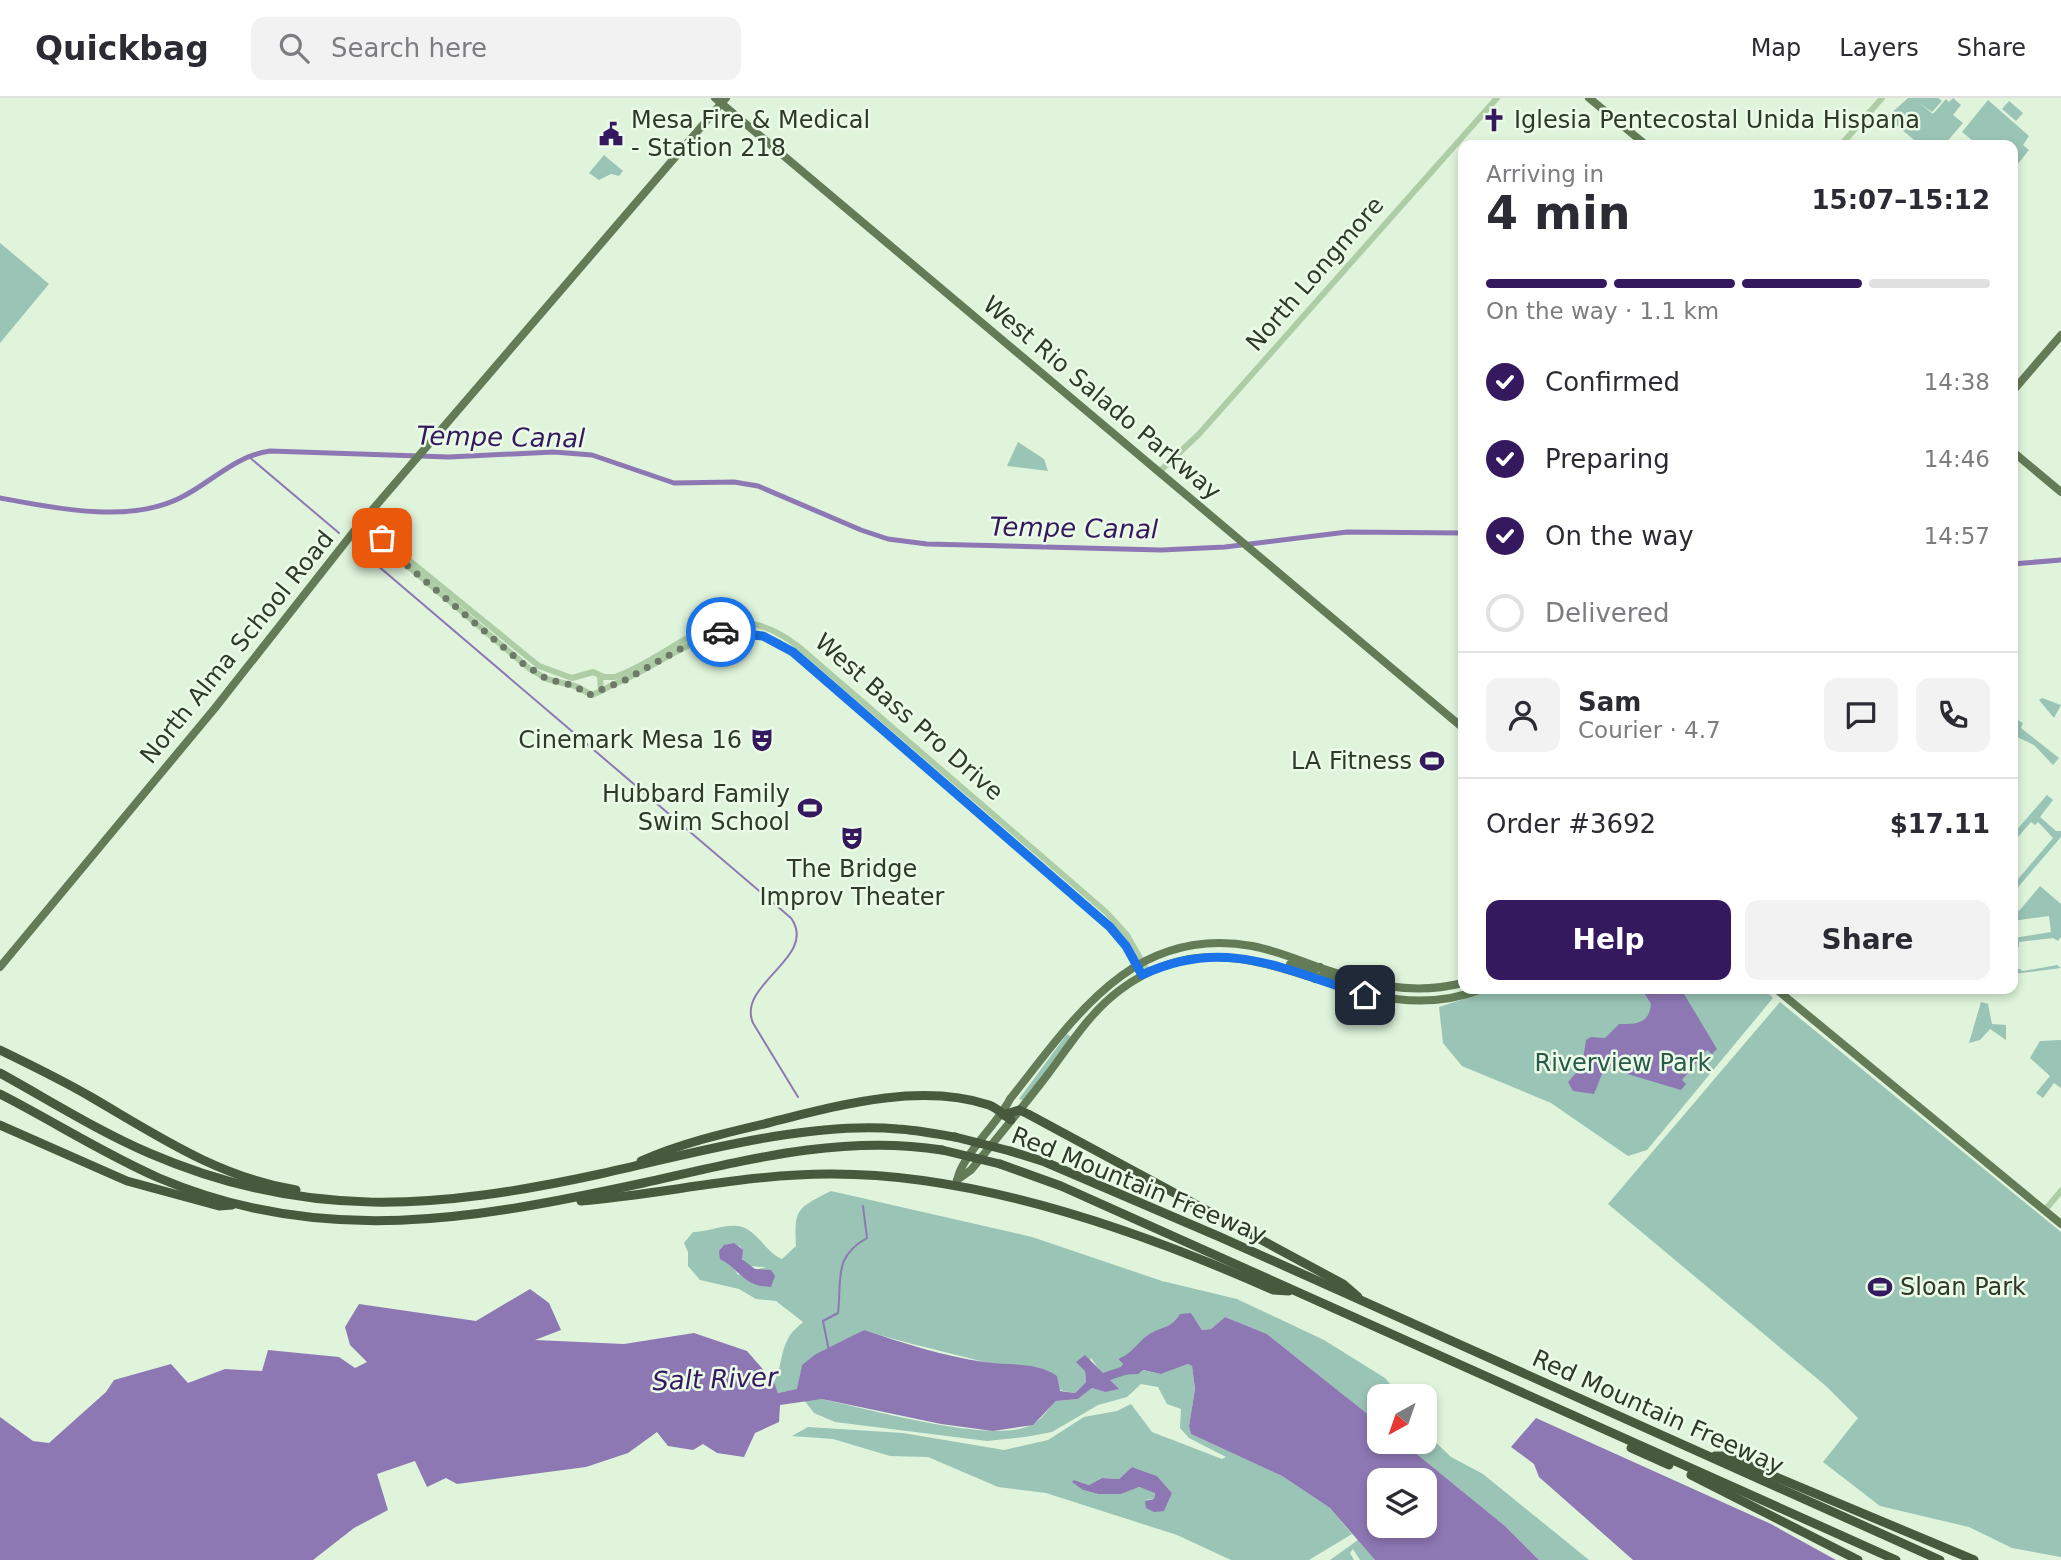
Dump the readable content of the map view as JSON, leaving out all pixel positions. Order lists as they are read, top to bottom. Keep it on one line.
{"streets":{"highway":["Red Mountain Freeway"],"main road":["West Rio Salado Parkway","North Alma School Road"],"street":["North Longmore","West Bass Pro Drive"]},"crossings":[["North Longmore","West Rio Salado Parkway"],["West Rio Salado Parkway","North Alma School Road"],["North Alma School Road","West Bass Pro Drive"]],"water":["Tempe Canal","Salt River"],"parks":["Riverview Park"],"places":{"church":["Iglesia Pentecostal Unida Hispana"],"public building":["Mesa Fire & Medical - Station 218"],"theatre":["Cinemark Mesa 16","The Bridge Improv Theater"],"sports":["LA Fitness","Hubbard Family Swim School","Sloan Park"]},"north":"bottom left","page":{"header":"Quickbag","search":"Search here","nav":["Map","Layers","Share"],"heading":["4 min","Arriving in","15:07–15:12"],"panel":["Sam","Courier · 4.7","Order #3692","$17.11"],"bar":"On the way · 1.1 km","list":[["Confirmed","14:38"],["Preparing","14:46"],["On the way","14:57"],"Delivered"],"buttons":["Help","Share"]}}
